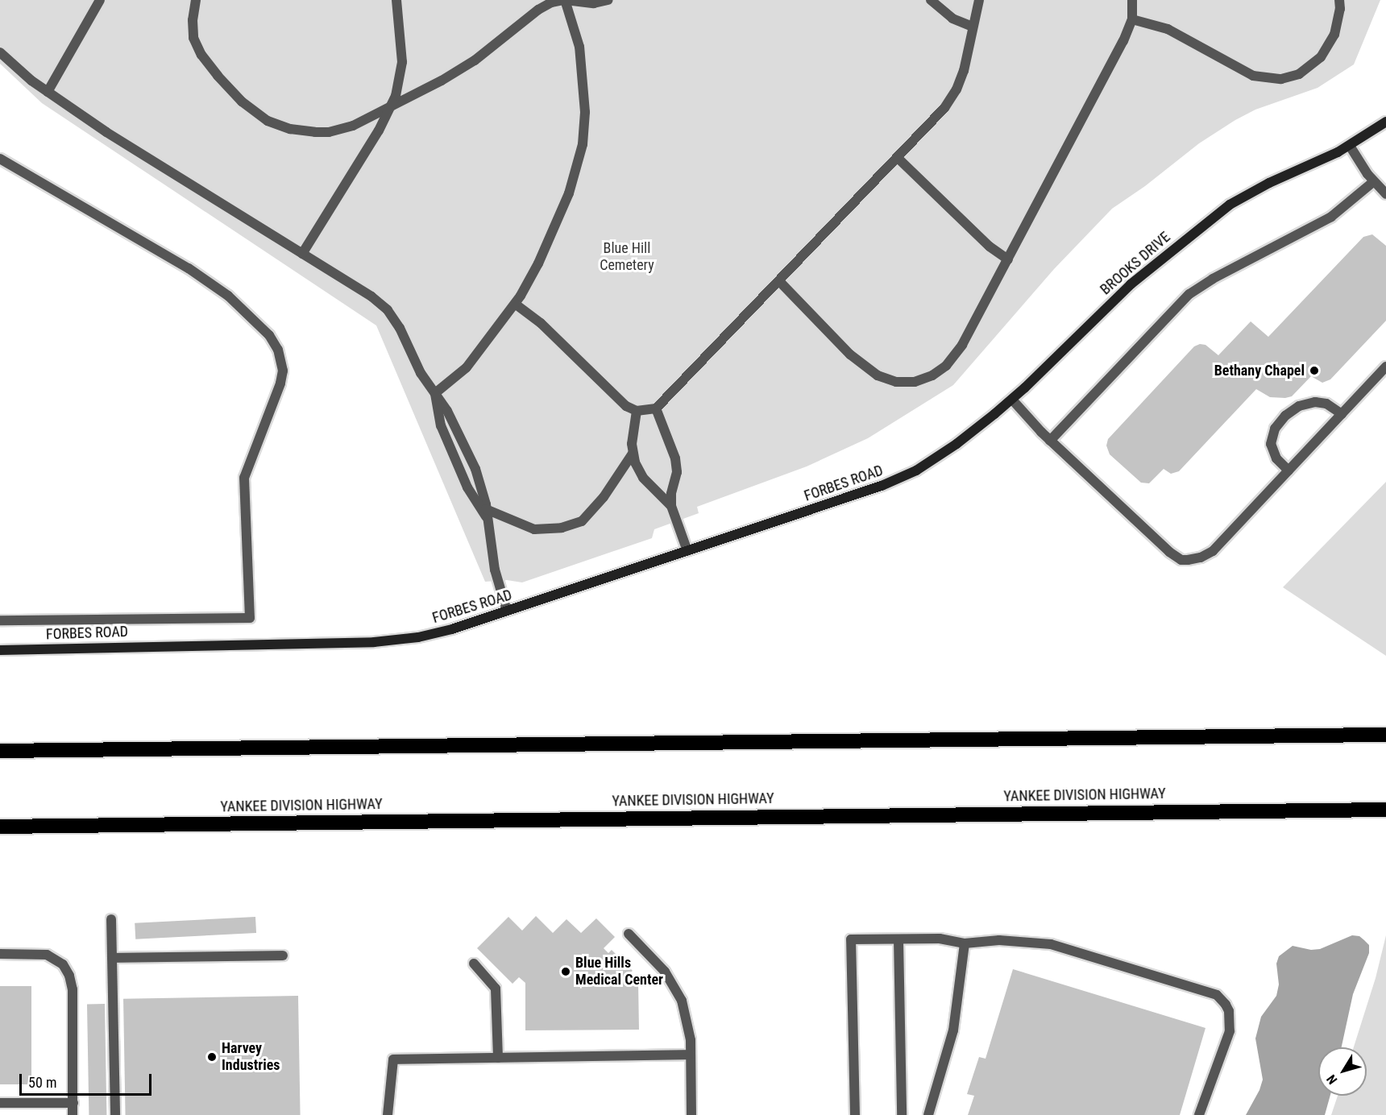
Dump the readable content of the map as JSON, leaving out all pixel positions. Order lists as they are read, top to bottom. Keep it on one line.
{"streets":{"highway":["YANKEE DIVISION HIGHWAY"],"street":["BROOKS DRIVE","FORBES ROAD"]},"crossings":[["BROOKS DRIVE","FORBES ROAD"]],"parks":["Blue Hill Cemetery"],"places":["Bethany Chapel","Blue Hills Medical Center","Harvey Industries"],"scale_bar":"50 m","north":"bottom left"}
